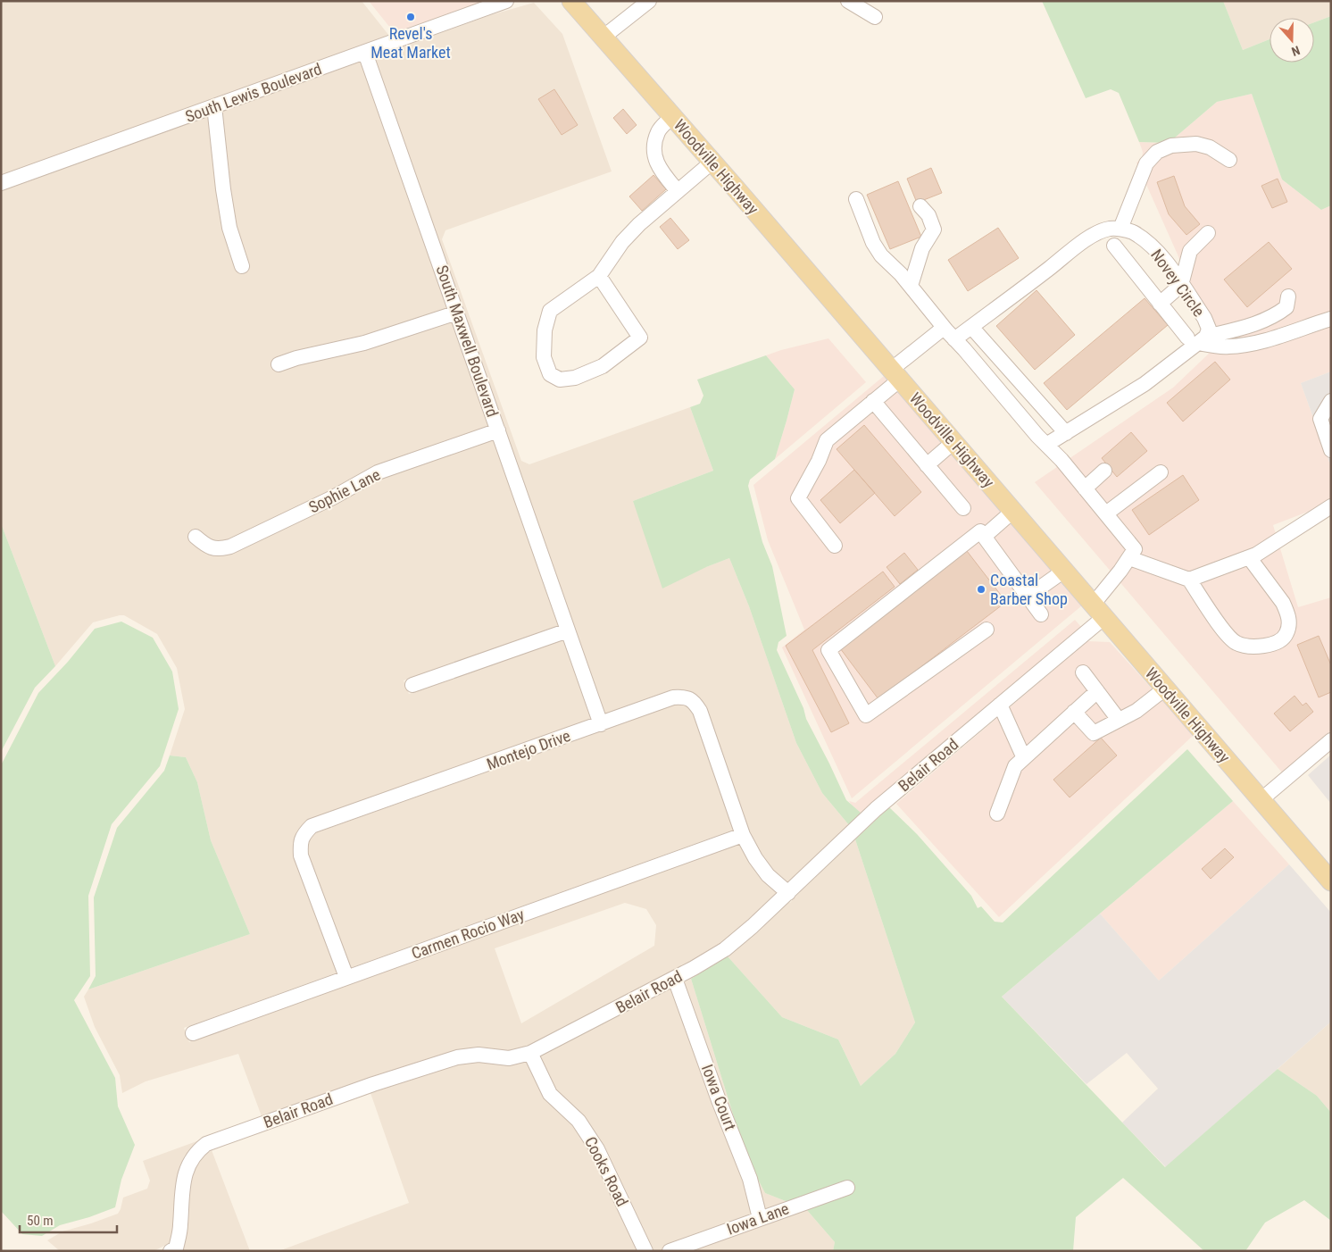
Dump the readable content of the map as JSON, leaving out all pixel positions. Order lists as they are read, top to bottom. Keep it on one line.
{"streets":{"main road":["Woodville Highway"],"street":["South Lewis Boulevard","Novey Circle","South Maxwell Boulevard","Sophie Lane","Montejo Drive","Belair Road","Carmen Rocio Way","Iowa Court","Cooks Road","Iowa Lane"]},"crossings":[["South Lewis Boulevard","South Maxwell Boulevard"],["Woodville Highway","Belair Road"],["South Maxwell Boulevard","Sophie Lane"],["South Maxwell Boulevard","Montejo Drive"],["Montejo Drive","Belair Road"],["Montejo Drive","Carmen Rocio Way"],["Belair Road","Iowa Court"],["Belair Road","Cooks Road"],["Iowa Court","Iowa Lane"]],"places":["Revel's Meat Market","Coastal Barber Shop"],"scale_bar":"50 m","north":"bottom"}
